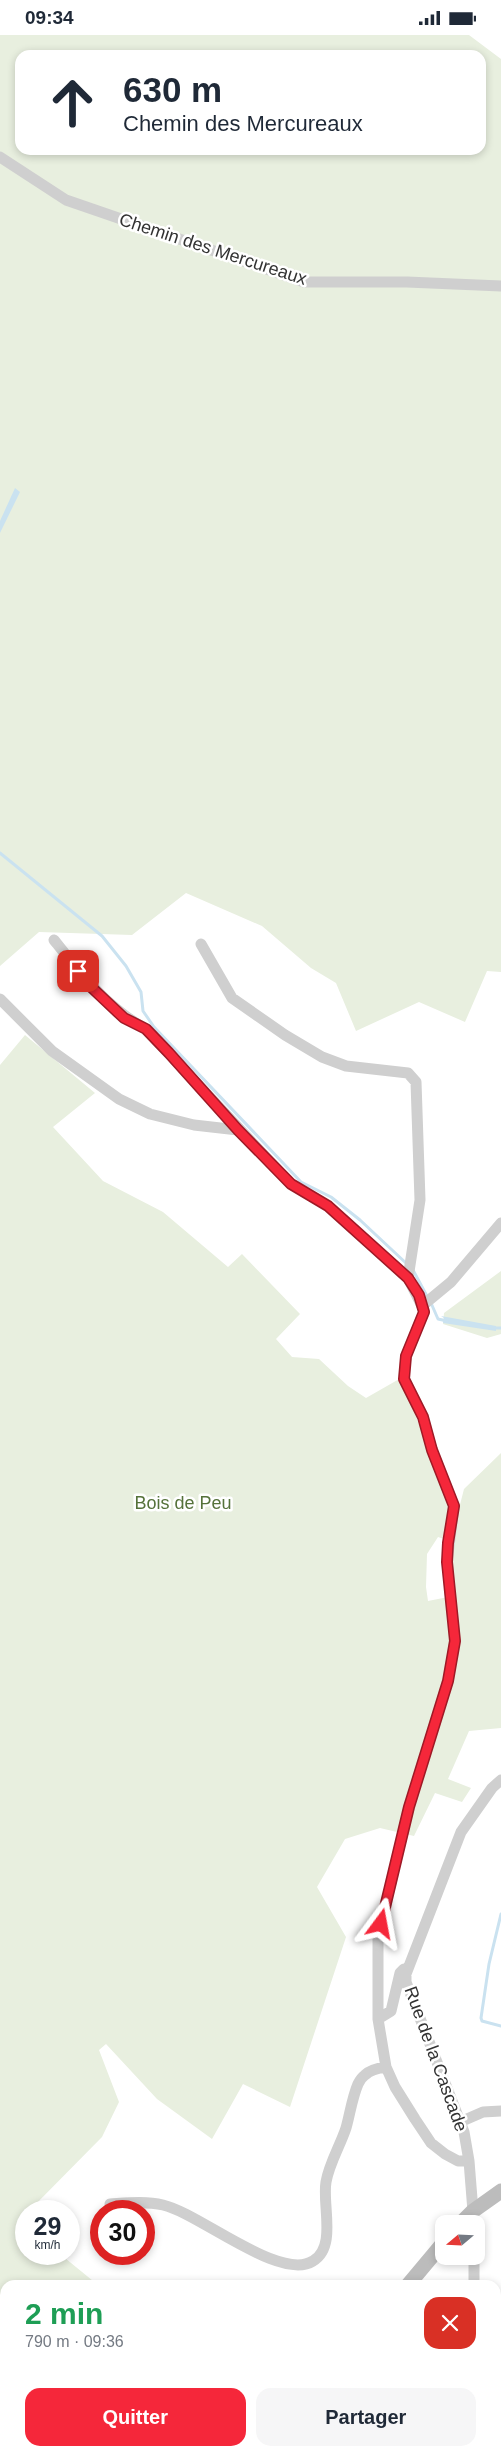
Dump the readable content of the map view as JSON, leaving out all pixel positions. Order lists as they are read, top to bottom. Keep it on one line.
{"streets":{"street":["Chemin des Mercureaux","Rue de la Cascade"]},"parks":["Bois de Peu"],"north":"left","page":{"status":"09:34","turn":["630 m","Chemin des Mercureaux"],"speed":"29 km/h","limit":"30","heading":["2 min","790 m · 09:36"],"buttons":["Quitter","Partager"]}}
